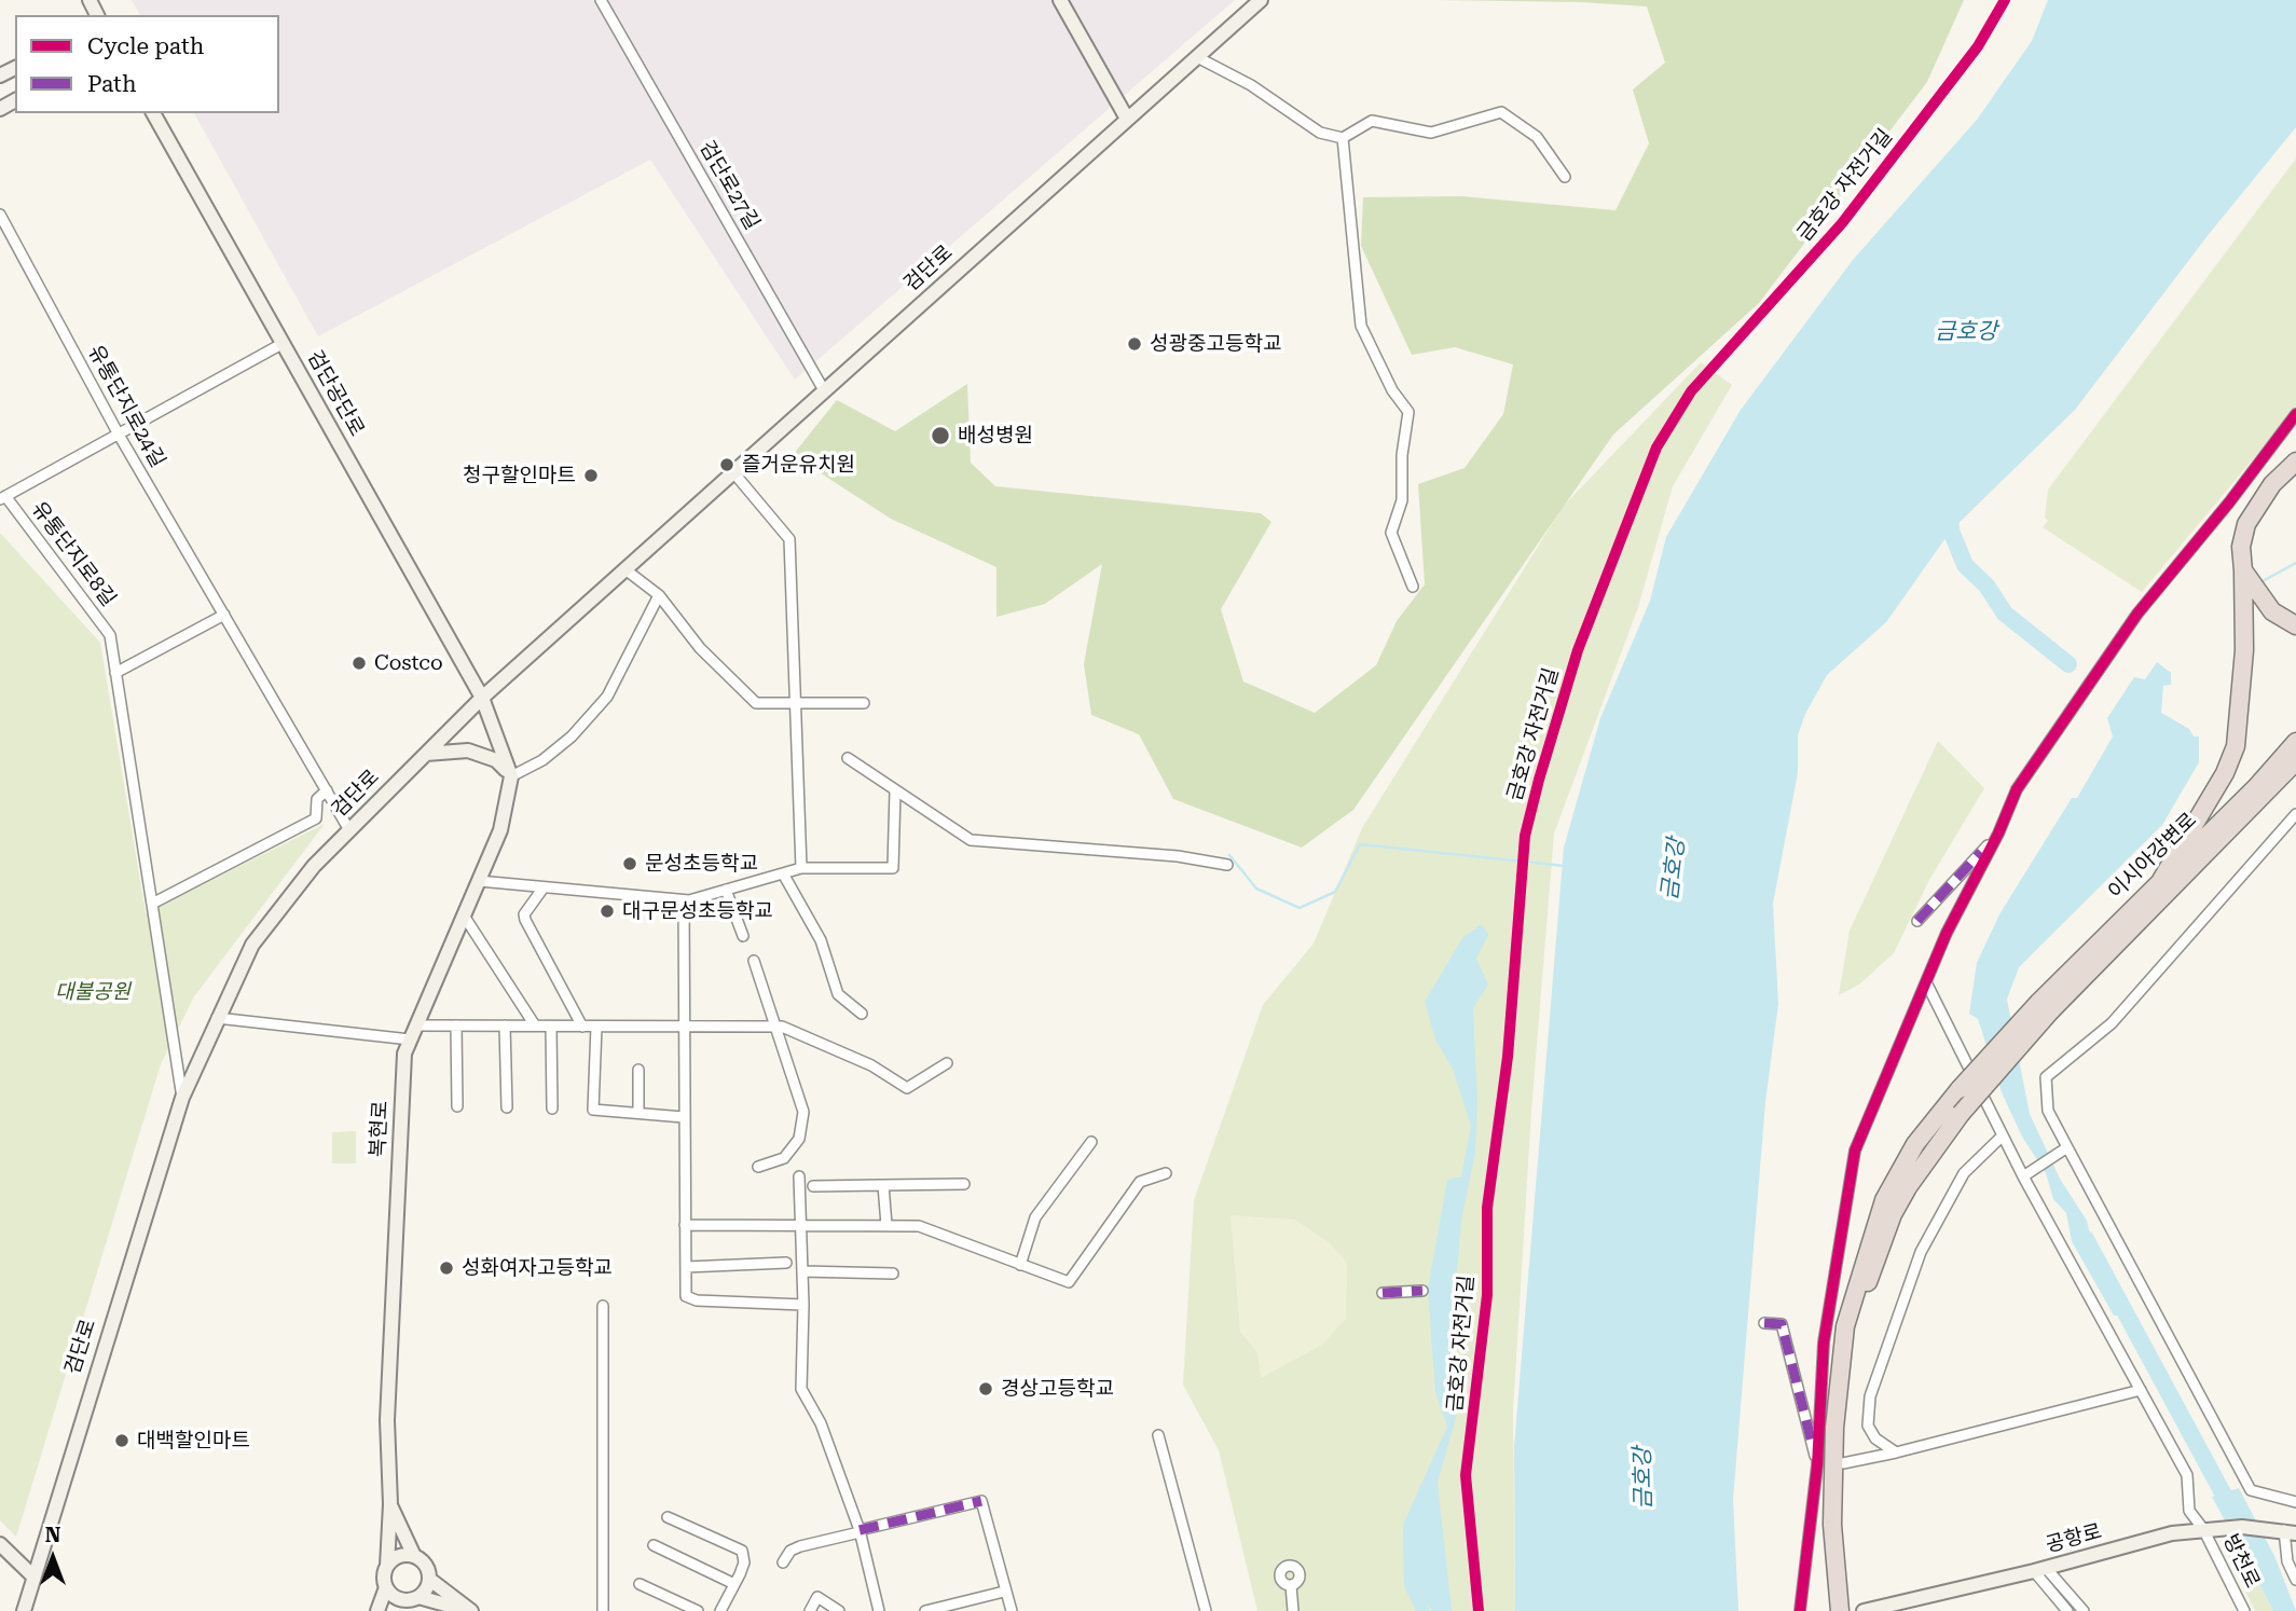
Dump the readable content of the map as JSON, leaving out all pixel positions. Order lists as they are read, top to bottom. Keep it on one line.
{"streets":{"highway":["이시아강변로"],"main road":["검단로","검단공단로","복현로","공항로"],"street":["검단로27길","유통단지로24길","유통단지로8길","방천로"],"cycle path":["금호강 자전거길"]},"crossings":[["검단로27길","검단로"],["검단로","검단공단로"],["검단로","유통단지로24길"],["검단로","유통단지로8길"],["검단공단로","유통단지로8길"],["유통단지로24길","유통단지로8길"],["공항로","방천로"]],"water":["금호강"],"parks":["대불공원"],"places":["성광중고등학교","배성병원","즐거운유치원","청구할인마트","Costco","문성초등학교","대구문성초등학교","성화여자고등학교","경상고등학교","대백할인마트"],"legend":["Cycle path","Path"],"north":"top"}
